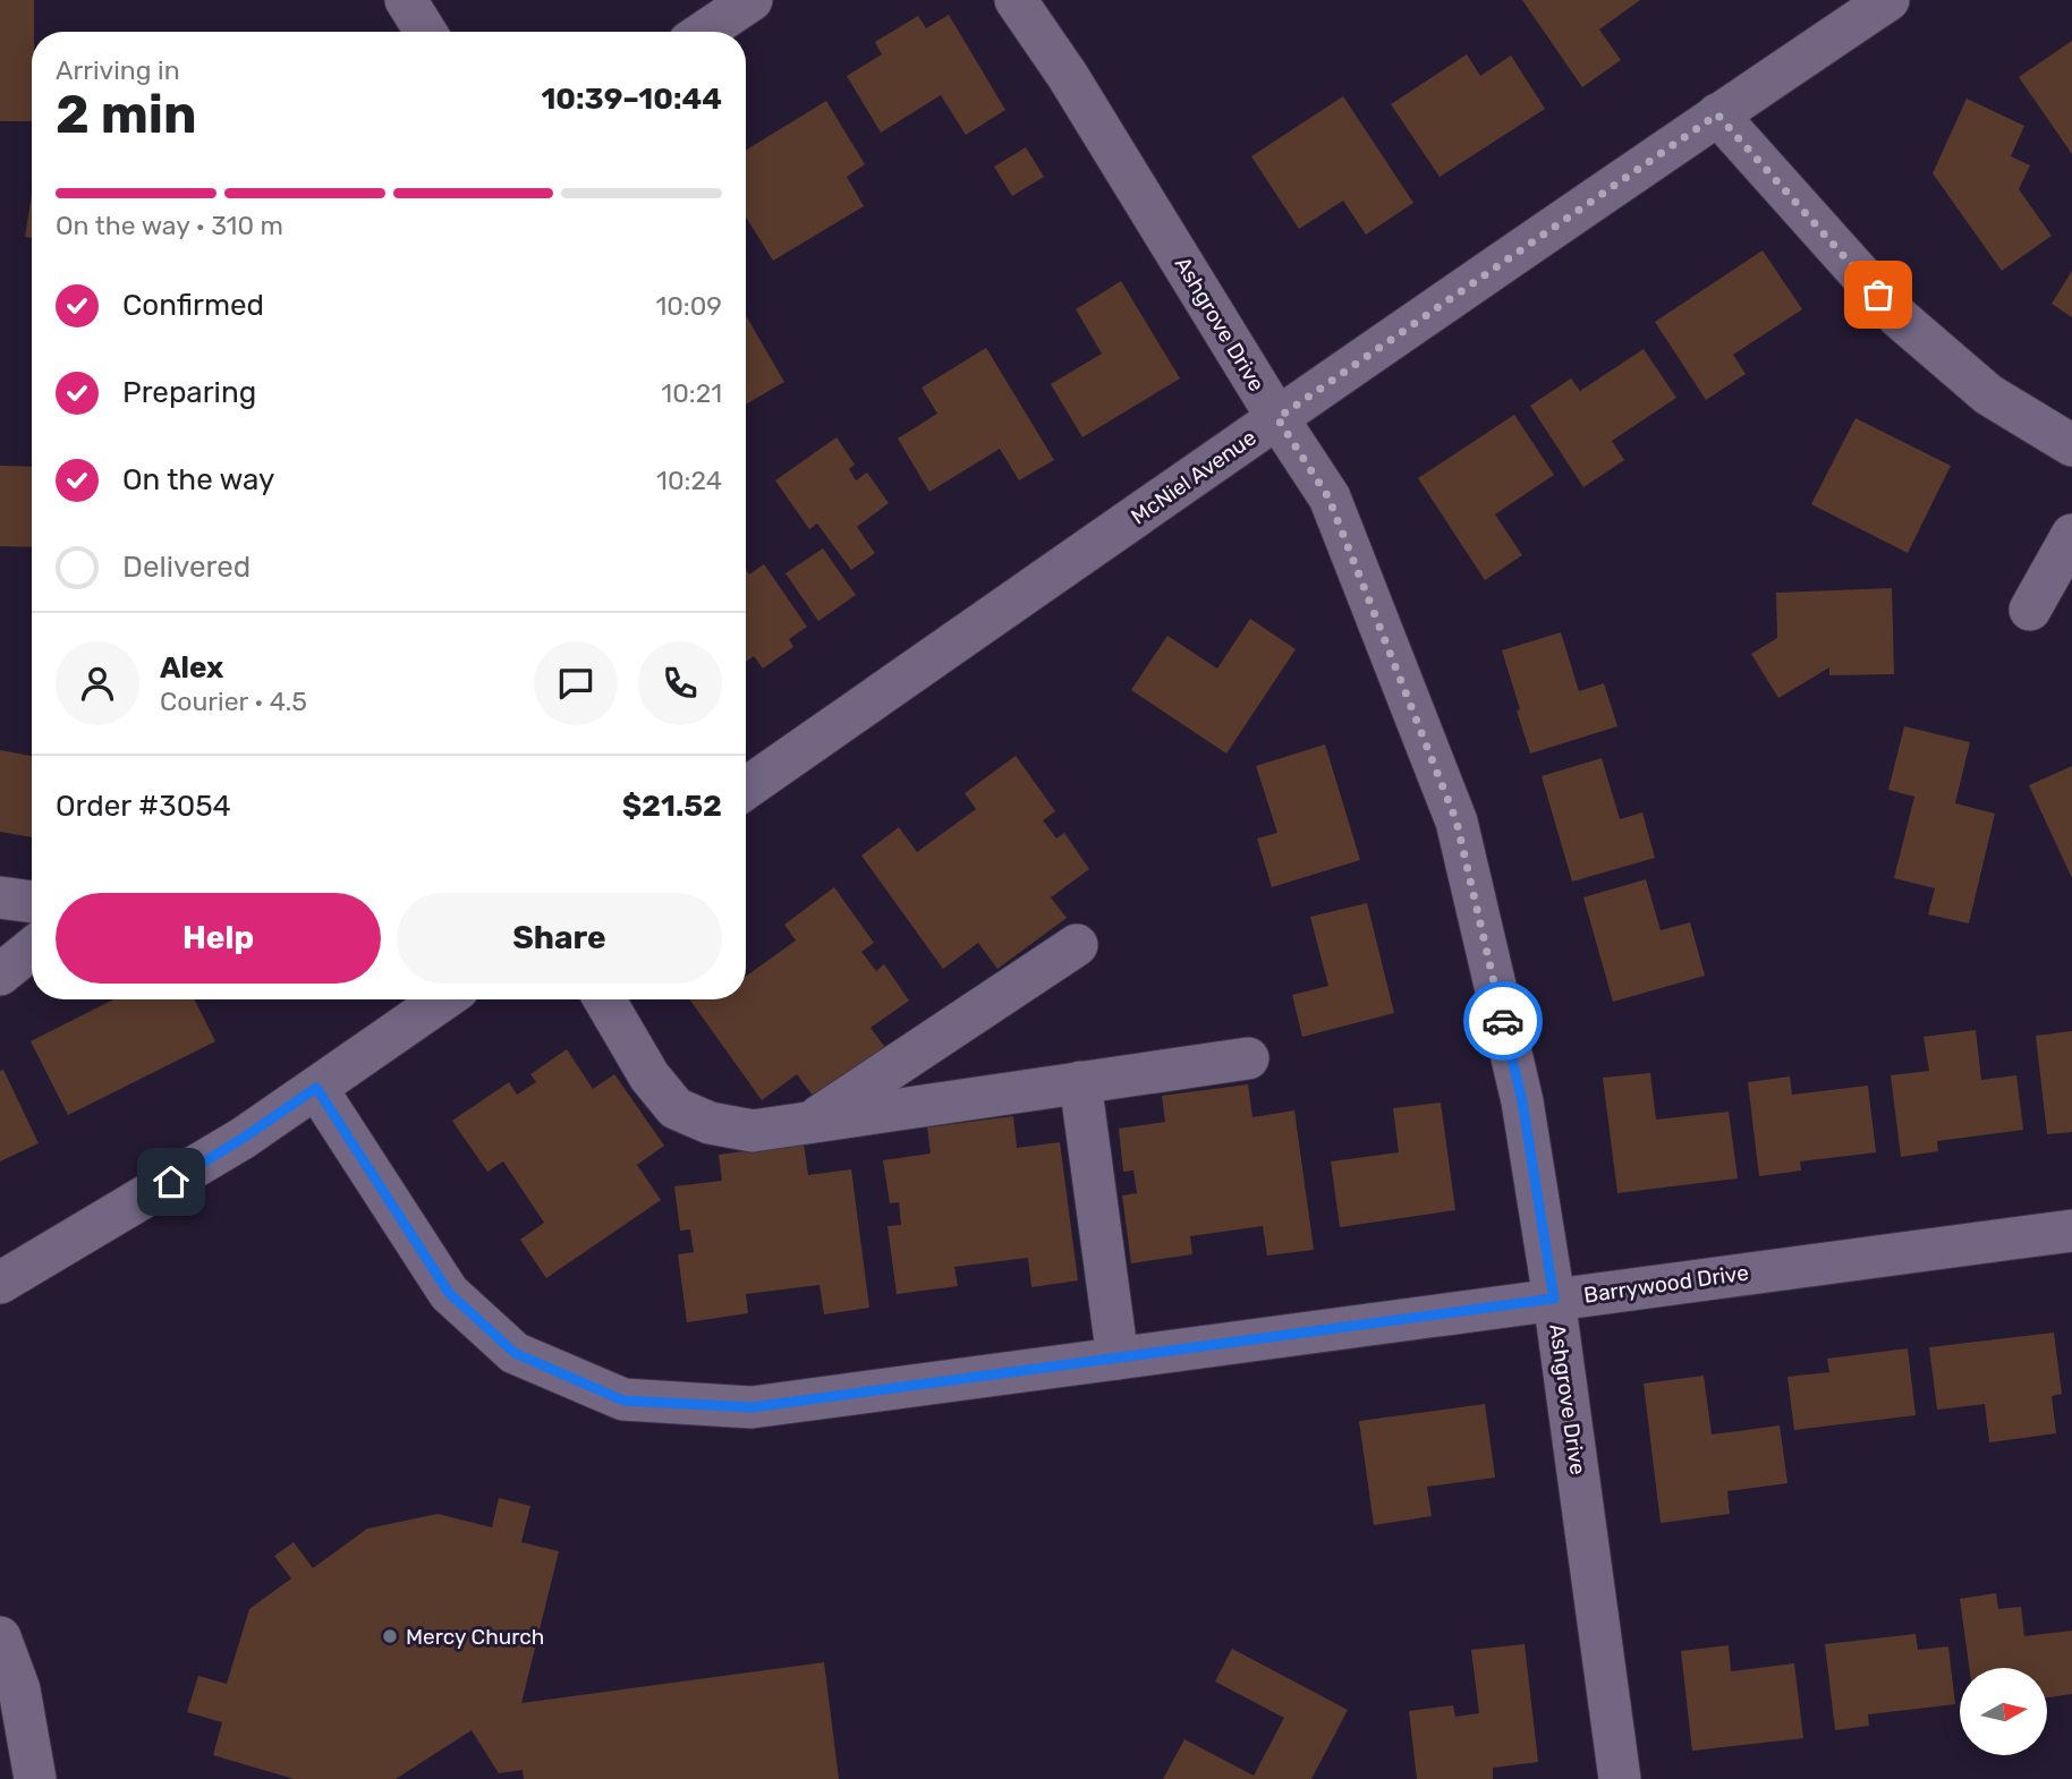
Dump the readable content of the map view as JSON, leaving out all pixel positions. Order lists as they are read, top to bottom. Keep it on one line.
{"streets":{"street":["Ashgrove Drive","McNiel Avenue","Barrywood Drive"]},"crossings":[["Ashgrove Drive","McNiel Avenue"],["Ashgrove Drive","Barrywood Drive"]],"places":["Mercy Church"],"north":"right","page":{"heading":["2 min","Arriving in","10:39–10:44"],"panel":["Alex","Courier · 4.5","Order #3054","$21.52"],"bar":"On the way · 310 m","list":[["Confirmed","10:09"],["Preparing","10:21"],["On the way","10:24"],"Delivered"],"buttons":["Help","Share"]}}
